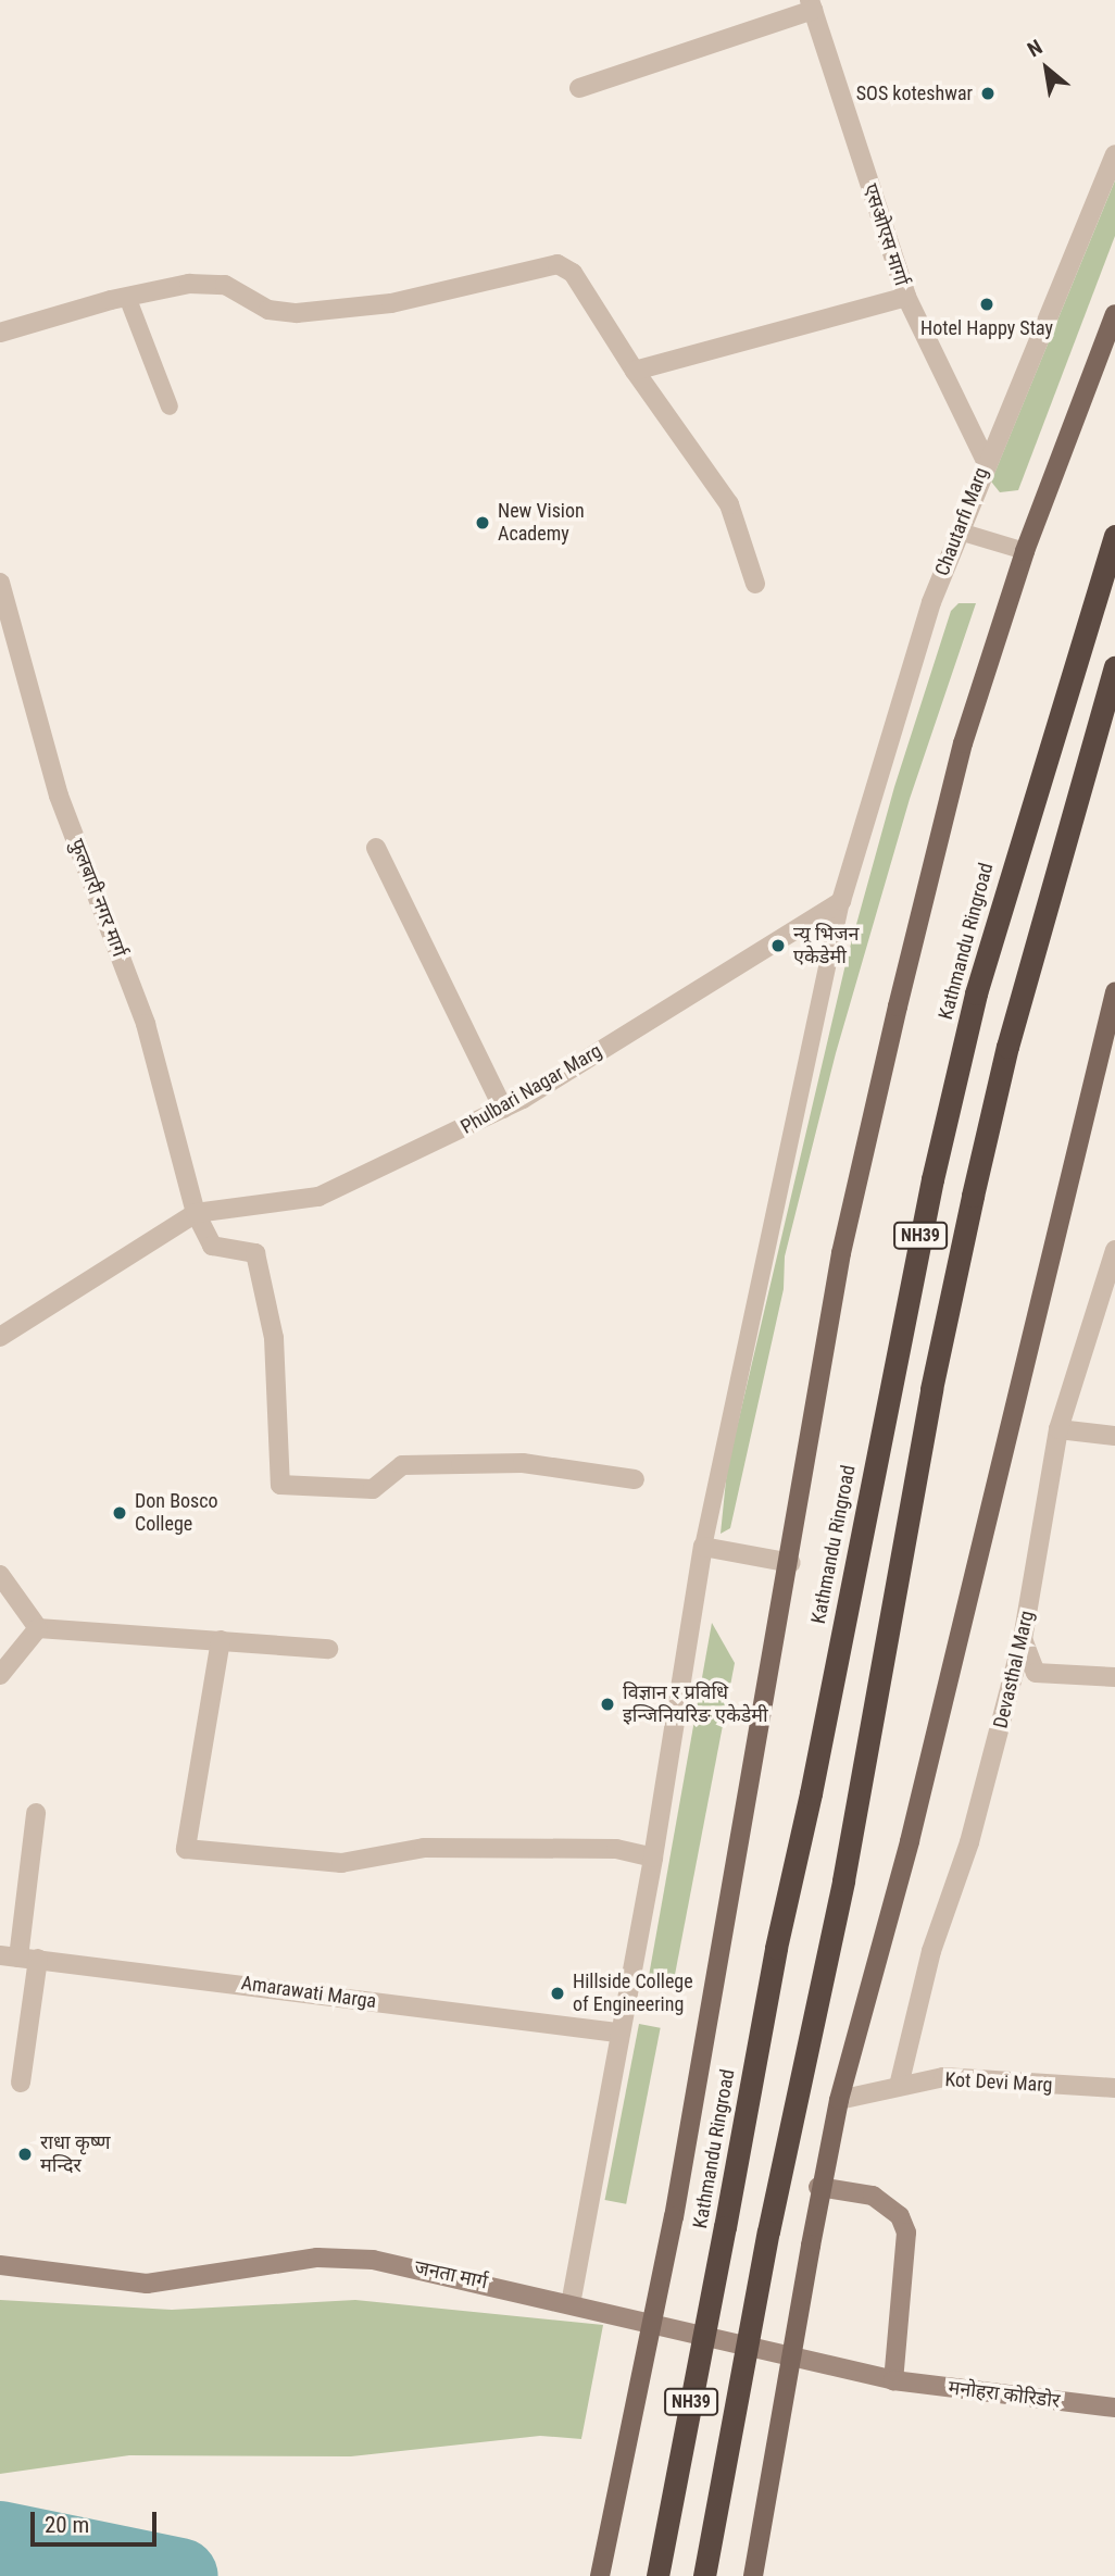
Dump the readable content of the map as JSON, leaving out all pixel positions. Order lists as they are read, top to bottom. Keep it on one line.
{"streets":{"highway":["Kathmandu Ringroad","NH39"],"main road":["जनता मार्ग","मनोहरा कोरिडोर"],"street":["एसओएस मार्गा","Chautarfi Marg","फुलबारी नगर मार्ग","Phulbari Nagar Marg","Devasthal Marg","Amarawati Marga","Kot Devi Marg"]},"crossings":[["एसओएस मार्गा","Chautarfi Marg"],["Chautarfi Marg","Phulbari Nagar Marg"],["फुलबारी नगर मार्ग","Phulbari Nagar Marg"],["Devasthal Marg","Kot Devi Marg"],["जनता मार्ग","मनोहरा कोरिडोर"]],"places":["SOS koteshwar","Hotel Happy Stay","New Vision Academy","न्यू भिजन एकेडेमी","Don Bosco College","विज्ञान र प्रविधि इन्जिनियरिङ एकेडेमी","Hillside College of Engineering","राधा कृष्ण मन्दिर"],"scale_bar":"20 m","north":"top left"}
